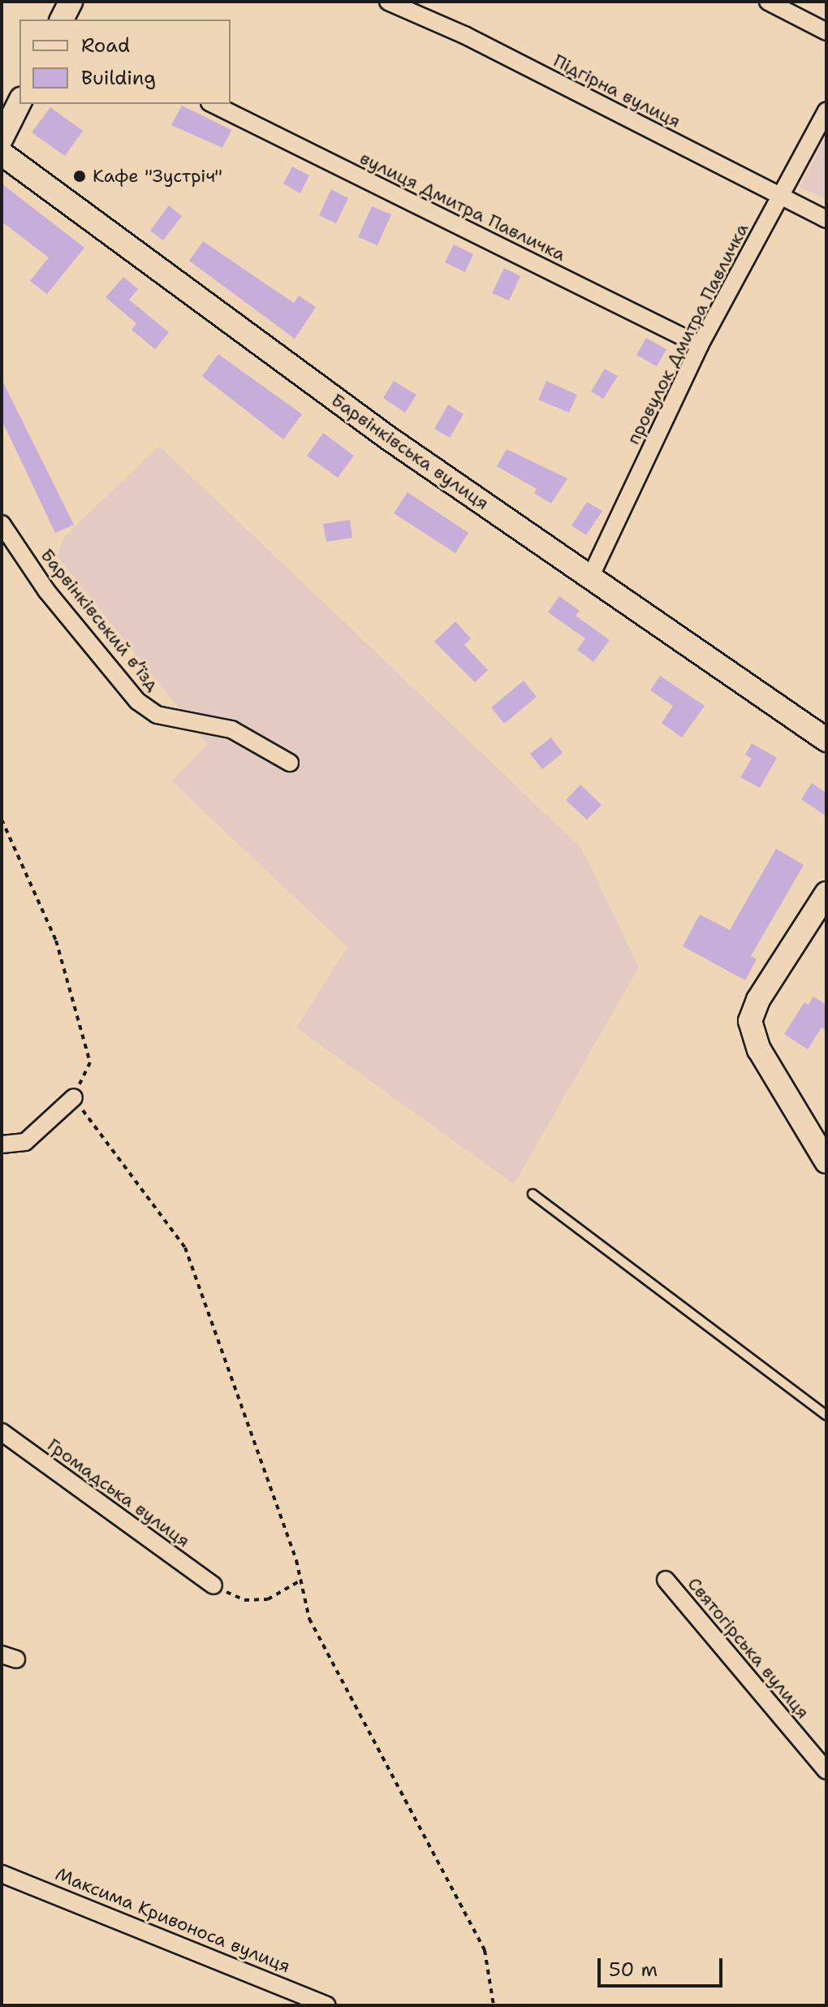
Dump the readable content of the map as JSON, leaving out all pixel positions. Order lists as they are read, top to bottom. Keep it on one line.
{"streets":{"street":["Підгірна вулиця","вулиця Дмитра Павличка","провулок Дмитра Павличка","Барвінківська вулиця","Барвінківський в’їзд","Громадська вулиця","Святогірська вулиця","Максима Кривоноса вулиця"]},"crossings":[["Підгірна вулиця","провулок Дмитра Павличка"],["вулиця Дмитра Павличка","провулок Дмитра Павличка"],["провулок Дмитра Павличка","Барвінківська вулиця"]],"places":["Кафе \"Зустріч\""],"legend":["Road","Building"],"scale_bar":"50 m"}
